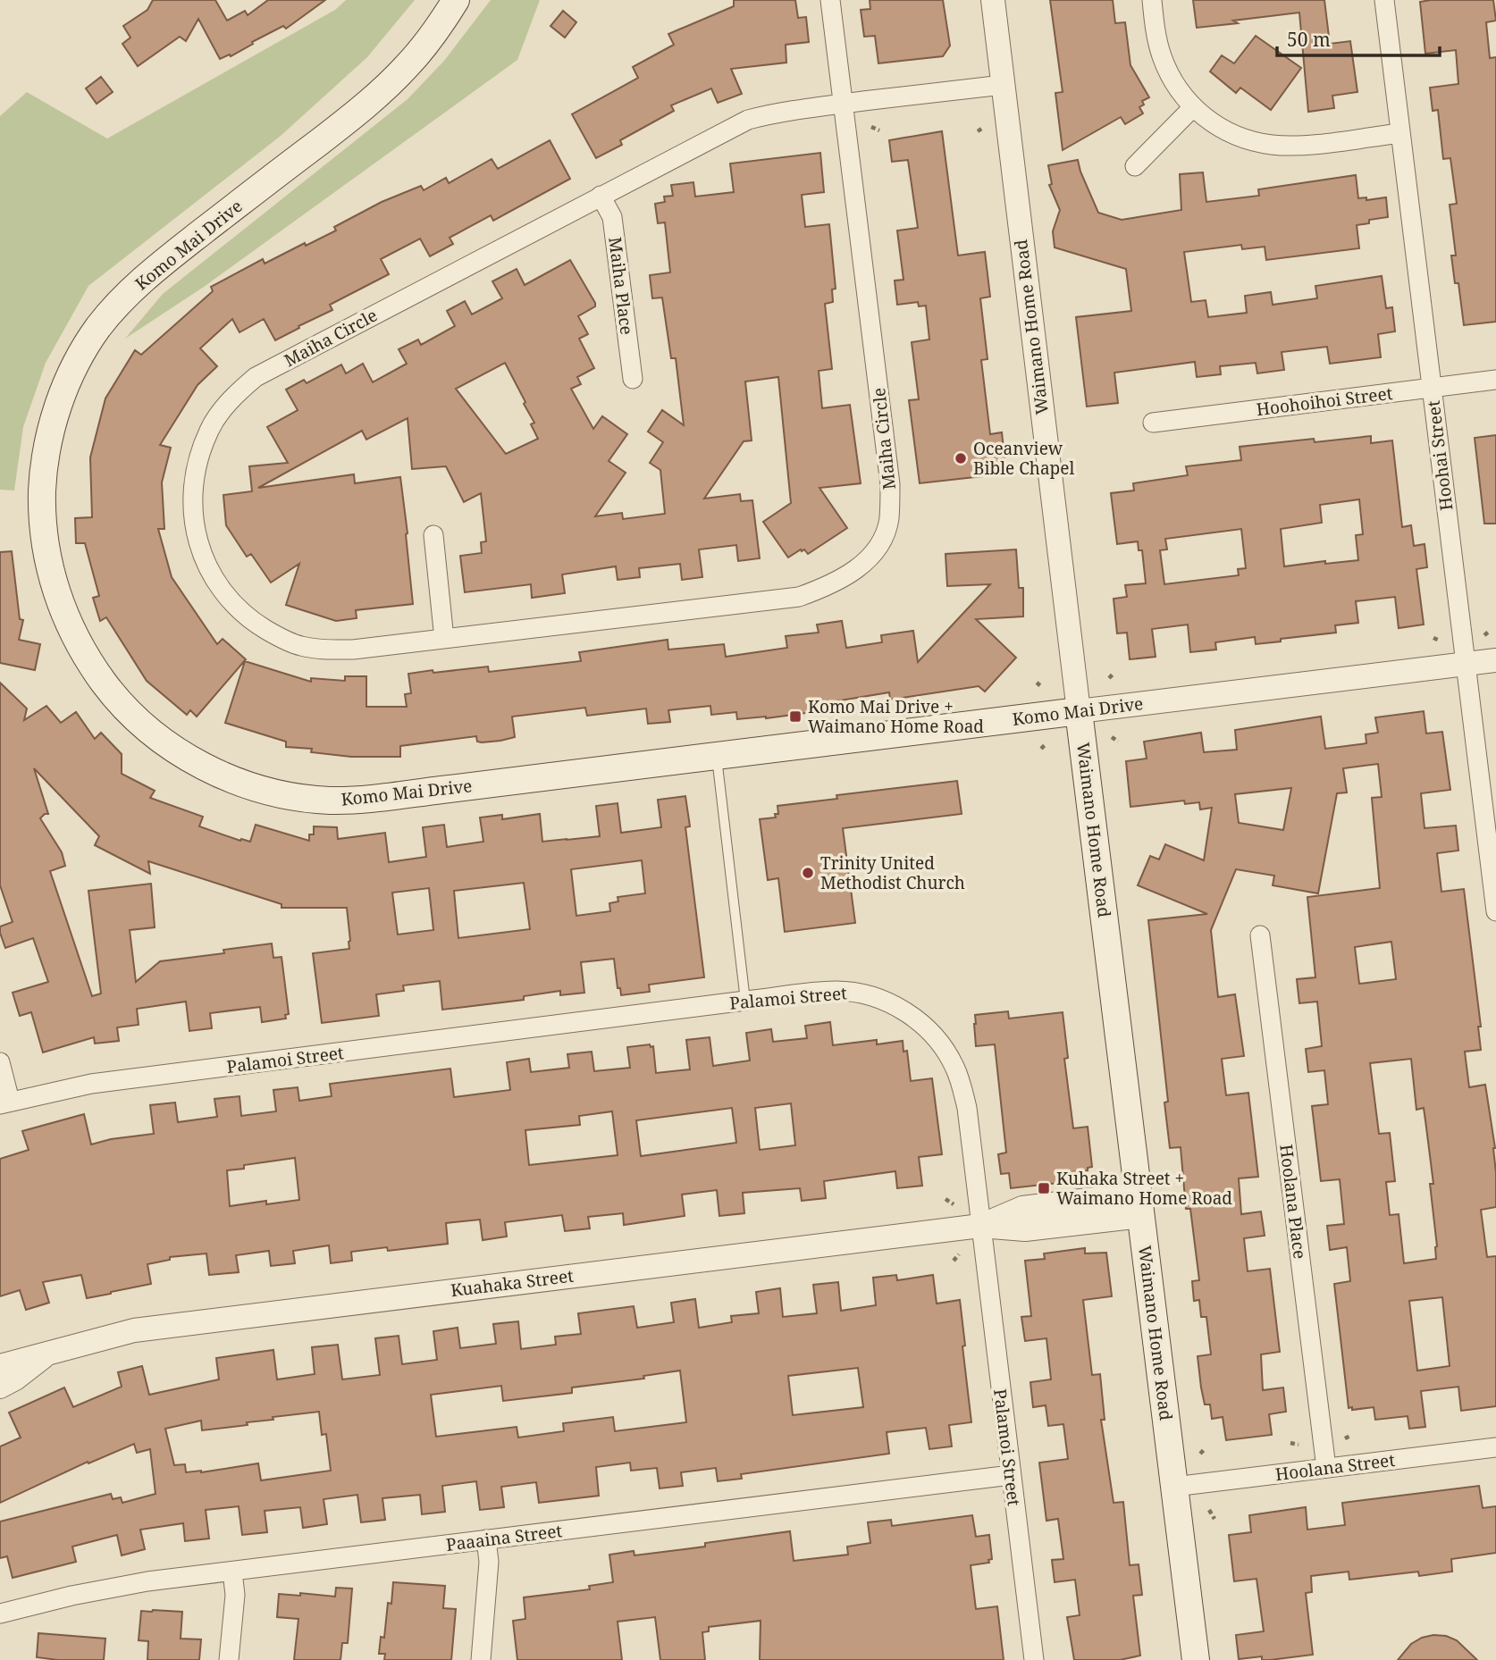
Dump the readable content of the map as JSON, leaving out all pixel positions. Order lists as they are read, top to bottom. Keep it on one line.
{"streets":{"main road":["Komo Mai Drive","Waimano Home Road"],"street":["Maiha Place","Maiha Circle","Hoohoihoi Street","Hoohai Street","Palamoi Street","Hoolana Place","Kuahaka Street","Hoolana Street","Paaaina Street"]},"crossings":[["Komo Mai Drive","Waimano Home Road"],["Komo Mai Drive","Hoohai Street"],["Maiha Place","Maiha Circle"],["Waimano Home Road","Maiha Circle"],["Waimano Home Road","Kuahaka Street"],["Waimano Home Road","Hoolana Street"],["Hoohoihoi Street","Hoohai Street"],["Palamoi Street","Kuahaka Street"],["Palamoi Street","Paaaina Street"],["Hoolana Place","Hoolana Street"]],"places":{"other":["Oceanview Bible Chapel","Trinity United Methodist Church"],"transit":["Komo Mai Drive + Waimano Home Road","Kuhaka Street + Waimano Home Road"]},"scale_bar":"50 m"}
